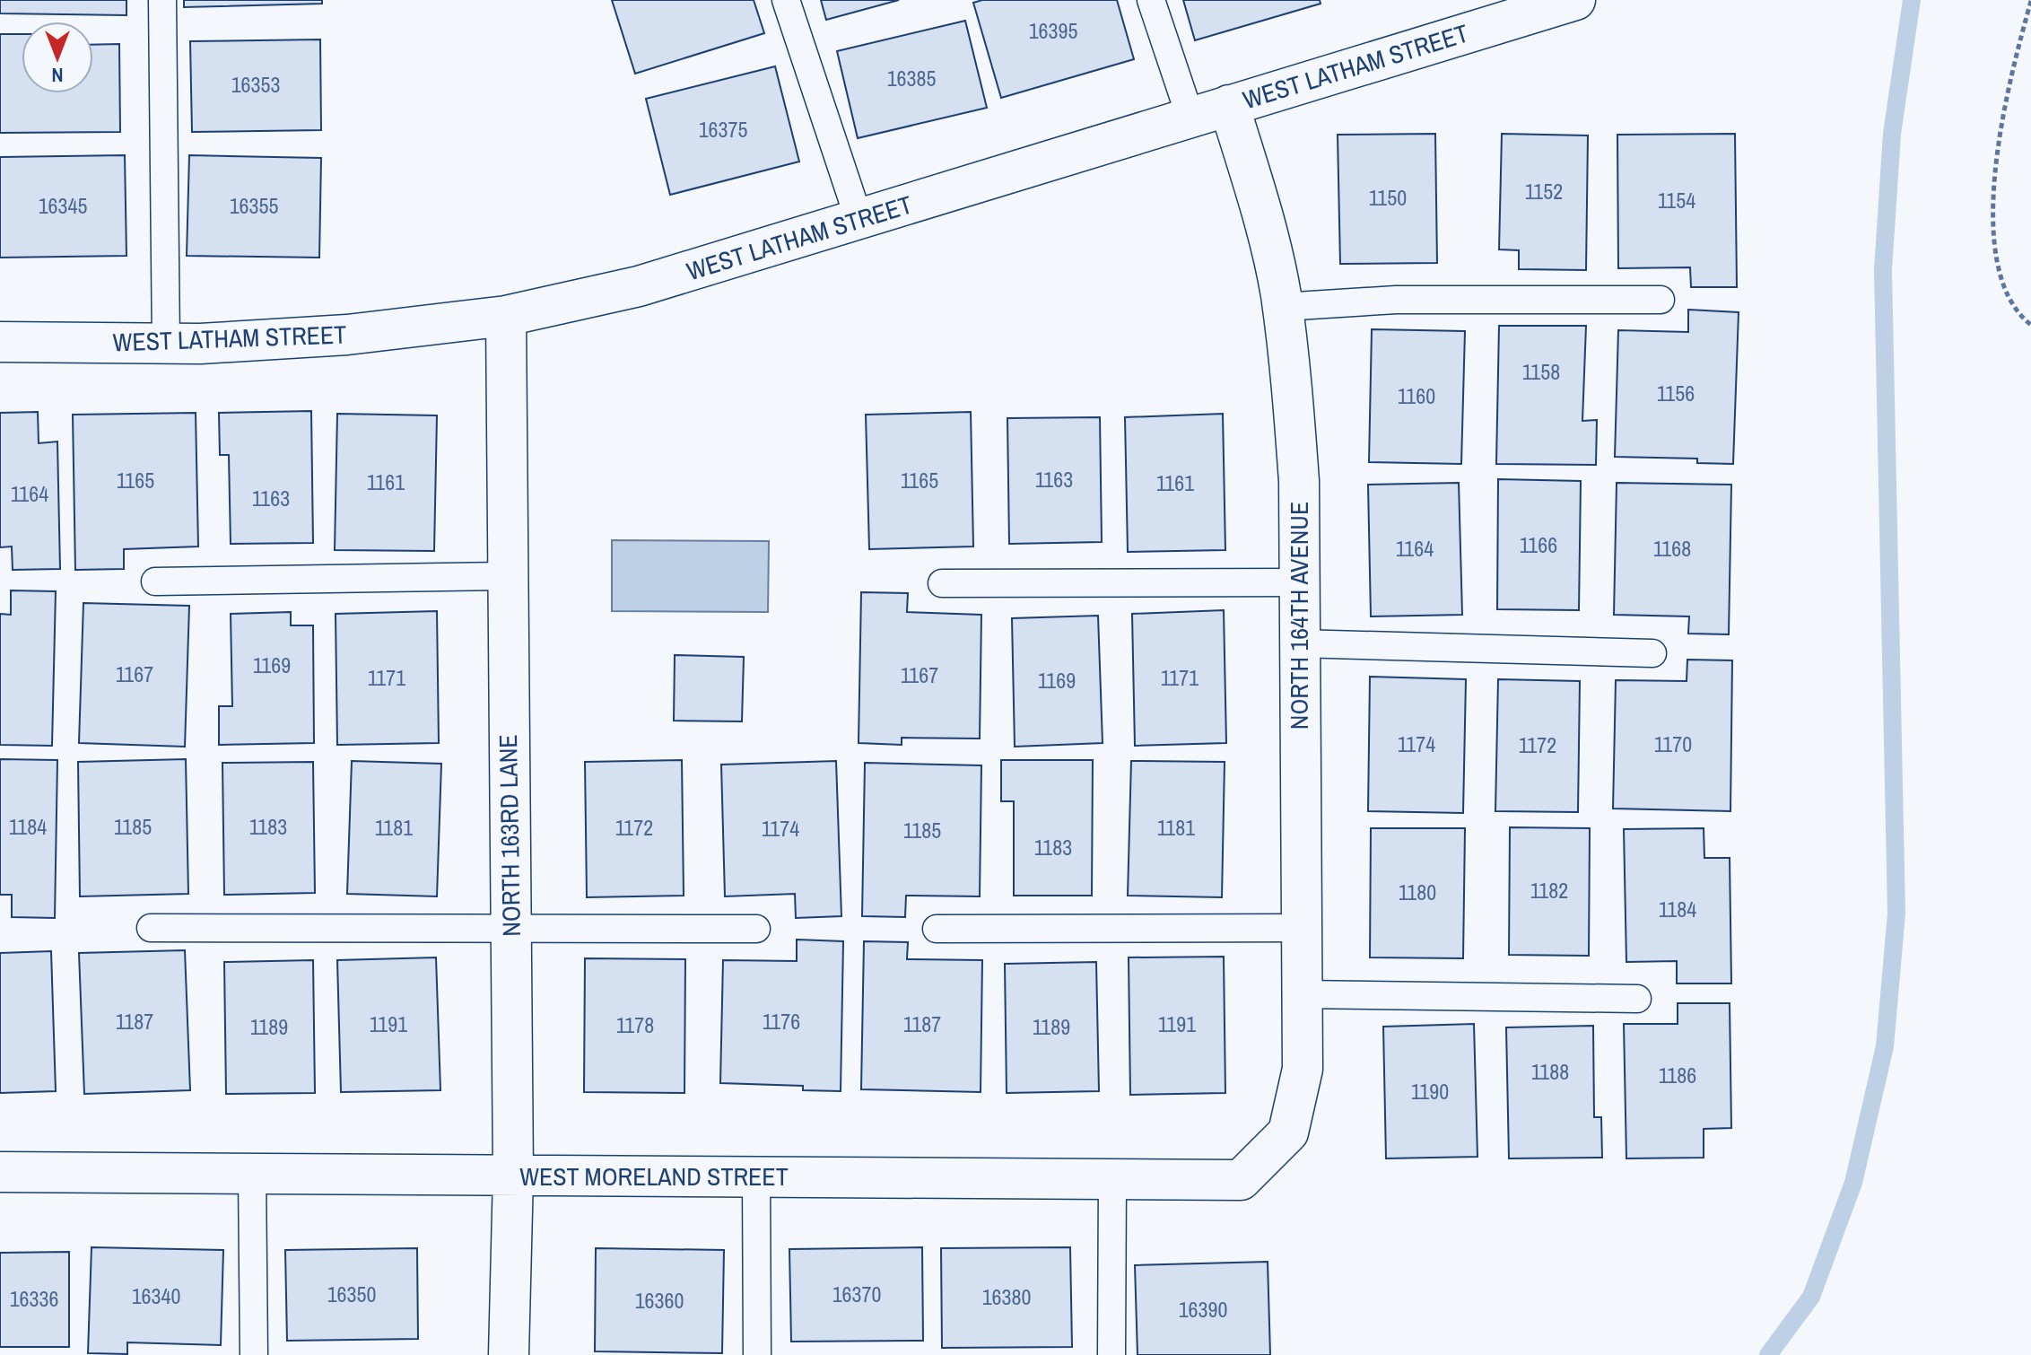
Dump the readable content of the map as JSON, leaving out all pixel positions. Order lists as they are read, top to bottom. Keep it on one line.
{"streets":{"street":["WEST LATHAM STREET","NORTH 164TH AVENUE","NORTH 163RD LANE","WEST MORELAND STREET"]},"crossings":[["WEST LATHAM STREET","NORTH 164TH AVENUE"],["WEST LATHAM STREET","NORTH 163RD LANE"],["NORTH 164TH AVENUE","WEST MORELAND STREET"],["NORTH 163RD LANE","WEST MORELAND STREET"]],"house_numbers":["16395","16385","16353","16375","1152","1150","1154","16345","16355","1158","1156","1160","1163","1165","1165","1161","1161","1164","1163","1166","1164","1168","1169","1167","1167","1171","1171","1169","1174","1170","1172","1184","1185","1183","1181","1172","1181","1174","1185","1183","1182","1180","1184","1187","1176","1191","1187","1191","1178","1189","1189","1188","1186","1190","16350","16370","16340","16380","16336","16360","16390"],"north":"bottom"}
